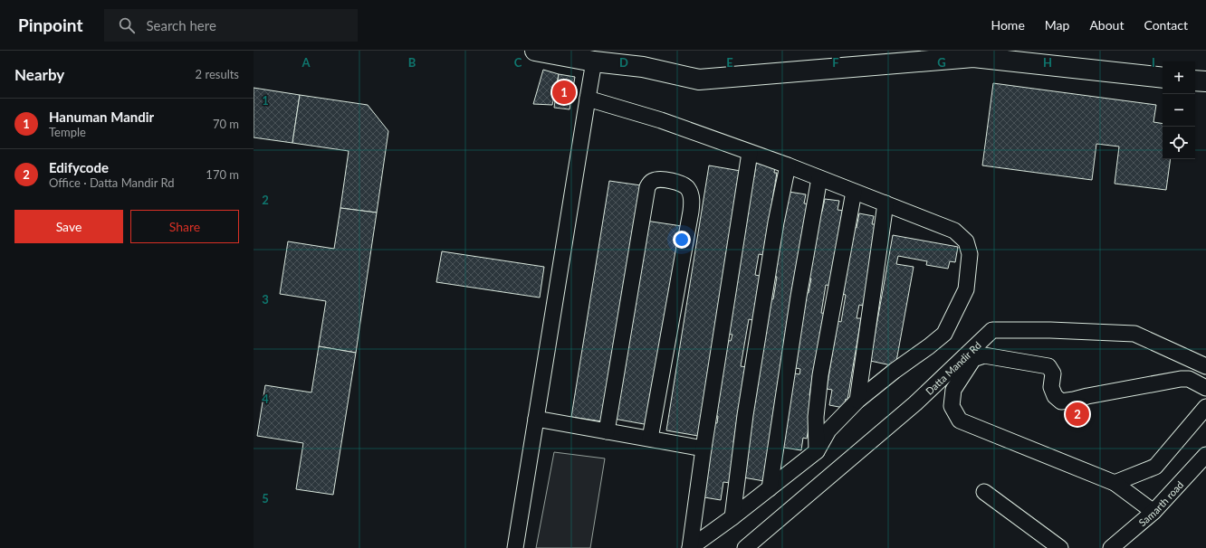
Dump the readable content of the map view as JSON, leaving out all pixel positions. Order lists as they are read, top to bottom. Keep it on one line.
{"streets":{"street":["Datta Mandir Rd","Samarth road"]},"page":{"header":"Pinpoint","search":"Search here","nav":["Home","Map","About","Contact"],"heading":["Nearby","2 results"],"map_buttons":["+","−"],"pins":["1","2"],"list":[{"mark":"1","name":"Hanuman Mandir","note":"Temple","value":"70 m"},{"mark":"2","name":"Edifycode","note":"Office · Datta Mandir Rd","value":"170 m"}],"buttons":["Save","Share"]},"grid":{"columns":["A","B","C","D","E","F","G","H","I"],"rows":["1","2","3","4","5"]}}
